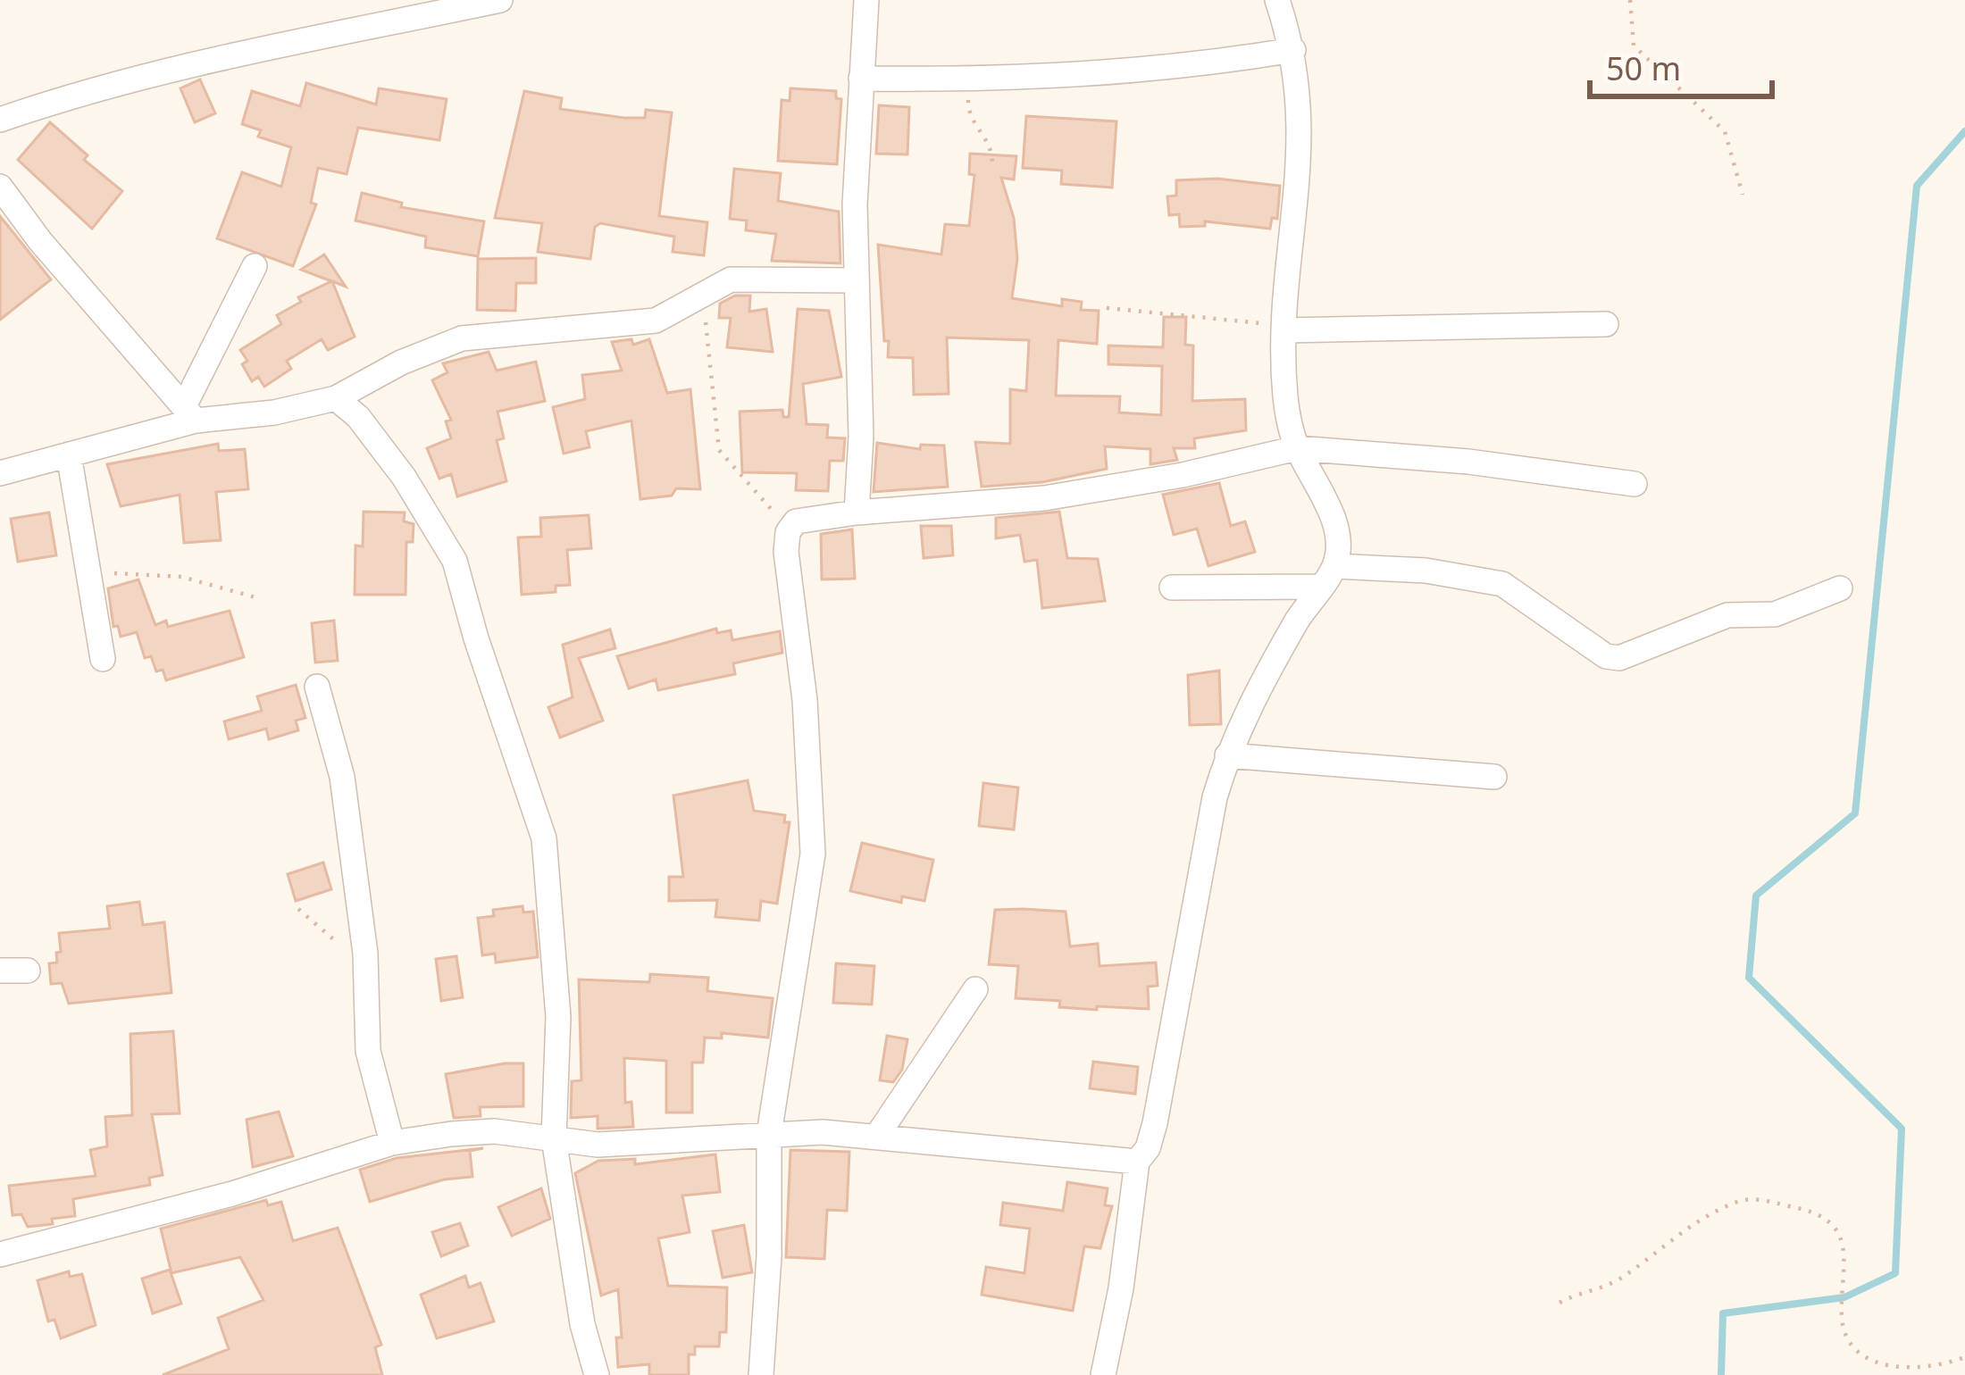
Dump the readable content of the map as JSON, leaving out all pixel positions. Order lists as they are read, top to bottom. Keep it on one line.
{"scale_bar":"50 m"}
